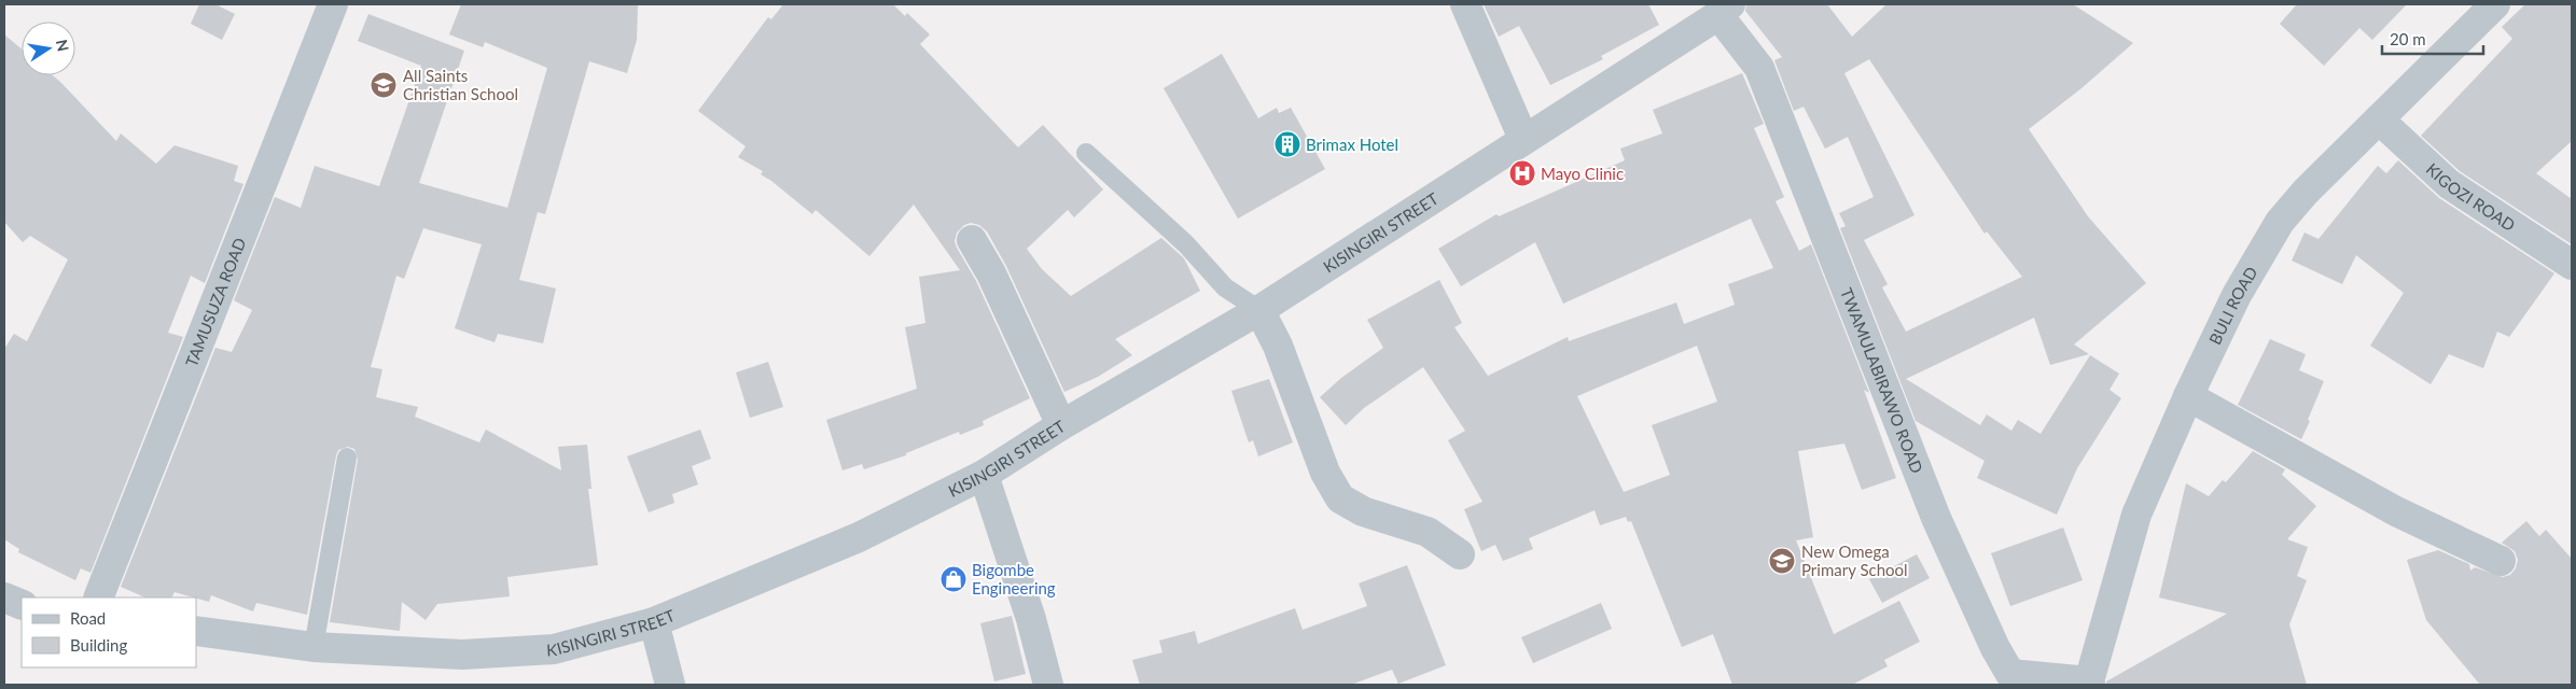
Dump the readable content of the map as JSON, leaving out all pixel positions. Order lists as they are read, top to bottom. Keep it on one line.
{"streets":{"street":["KIGOZI ROAD","KISINGIRI STREET","TAMUSUZA ROAD","BULI ROAD","TWAMULABIRAWO ROAD"]},"crossings":[["KIGOZI ROAD","BULI ROAD"],["KISINGIRI STREET","TWAMULABIRAWO ROAD"],["BULI ROAD","TWAMULABIRAWO ROAD"]],"places":{"school or university":["All Saints Christian School","New Omega Primary School"],"building":["Brimax Hotel"],"hospital":["Mayo Clinic"],"shop":["Bigombe Engineering"]},"legend":["Road","Building"],"scale_bar":"20 m","north":"right"}
